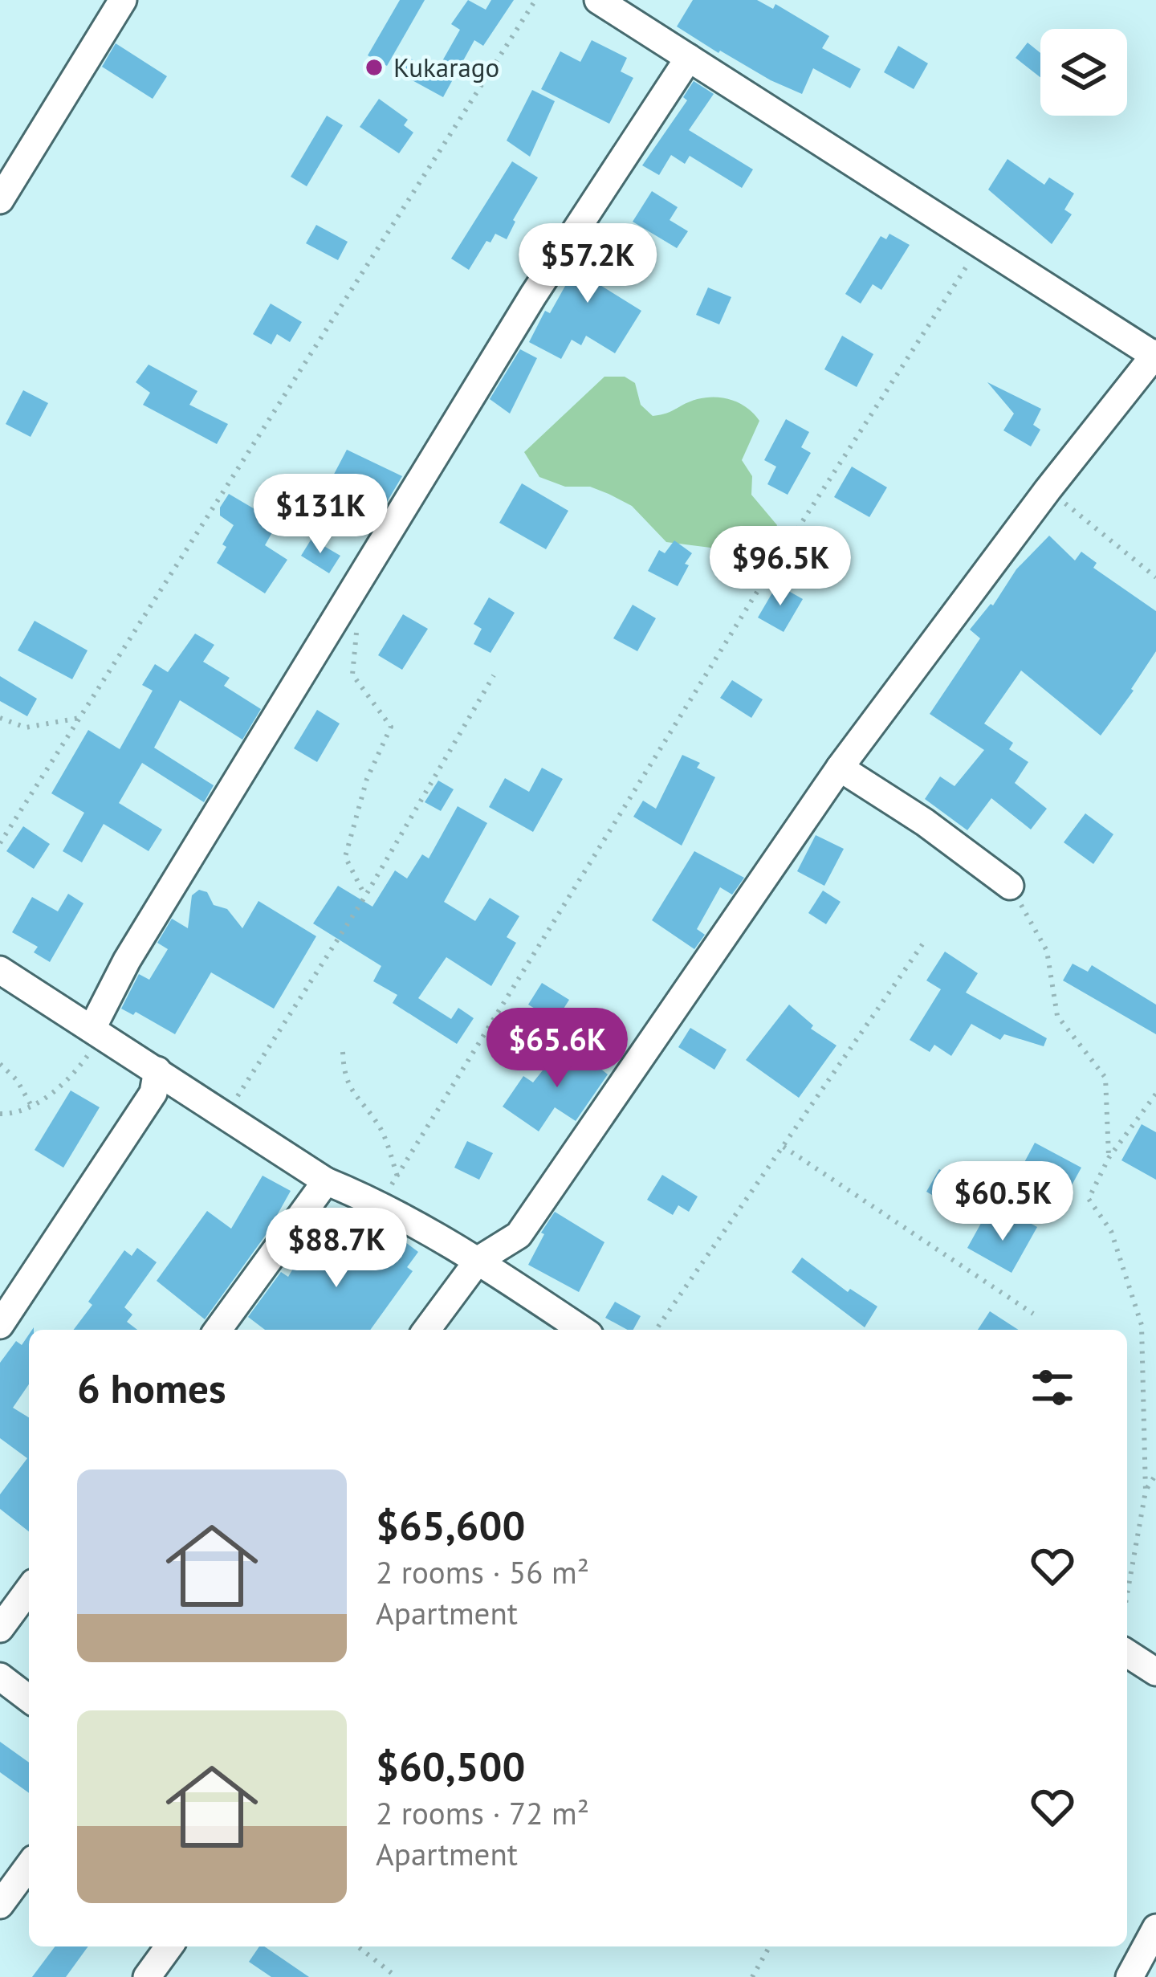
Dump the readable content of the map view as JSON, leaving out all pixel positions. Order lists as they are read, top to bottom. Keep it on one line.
{"places":["Kukarago"],"page":{"price":["$57.2K","$131K","$96.5K","$65.6K","$60.5K","$88.7K"],"heading":"6 homes","list":[{"name":"$65,600","note":"2 rooms · 56 m² · Apartment"},{"name":"$60,500","note":"2 rooms · 72 m² · Apartment"}]}}
